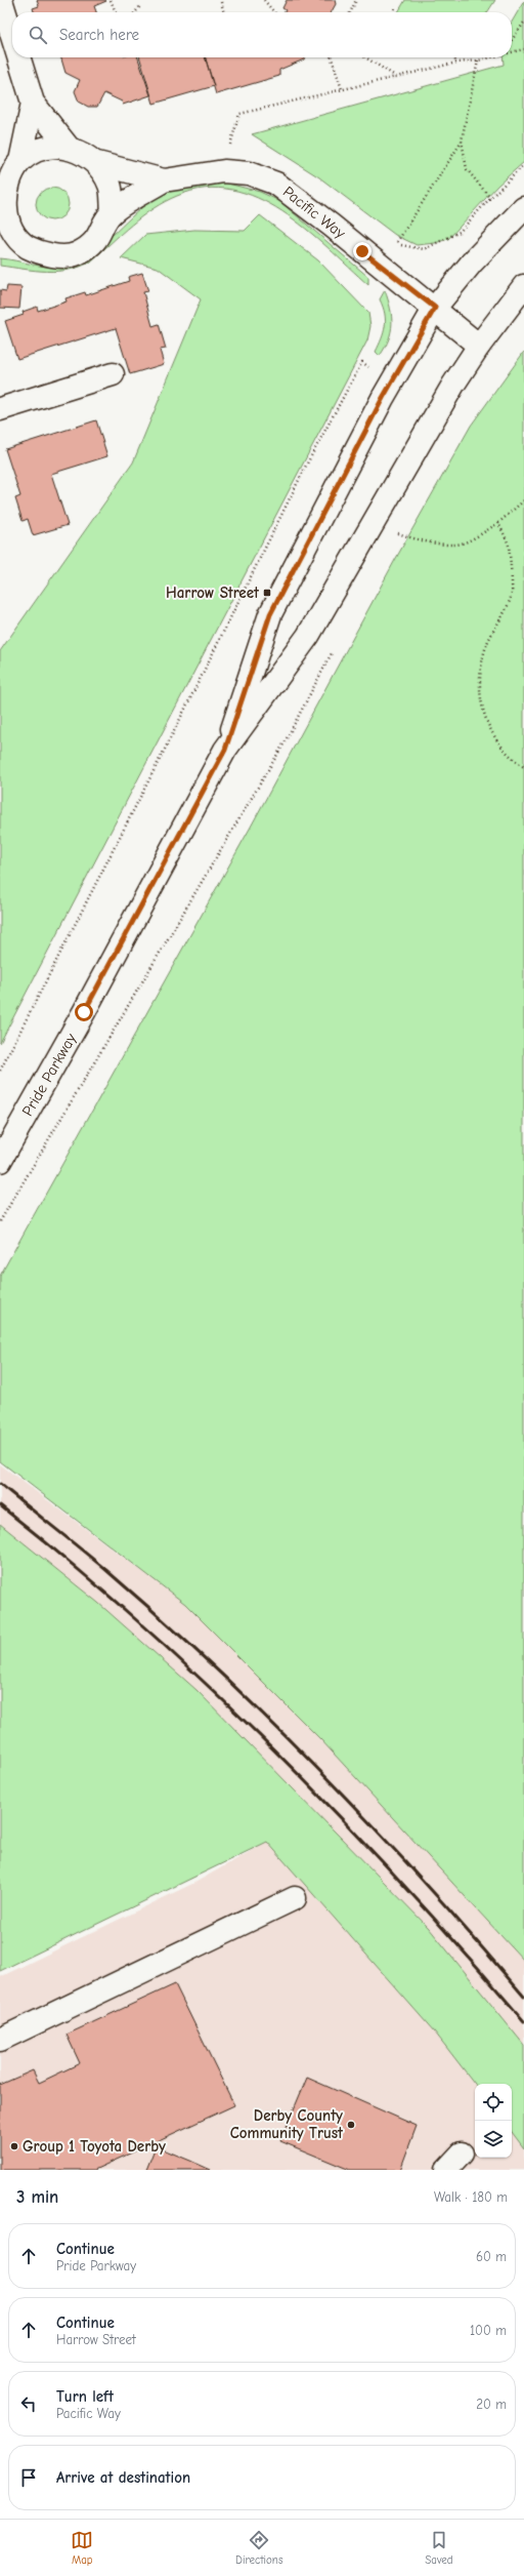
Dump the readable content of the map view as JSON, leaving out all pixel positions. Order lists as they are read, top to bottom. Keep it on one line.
{"streets":{"main road":["Pacific Way","Pride Parkway"]},"places":{"transit":["Harrow Street"],"other":["Derby County Community Trust","Group 1 Toyota Derby"]},"page":{"search":"Search here","heading":["3 min","Walk · 180 m"],"list":[["Continue","Pride Parkway","60 m"],["Continue","Harrow Street","100 m"],["Turn left","Pacific Way","20 m"],"Arrive at destination"],"nav":["Map","Directions","Saved"]}}
